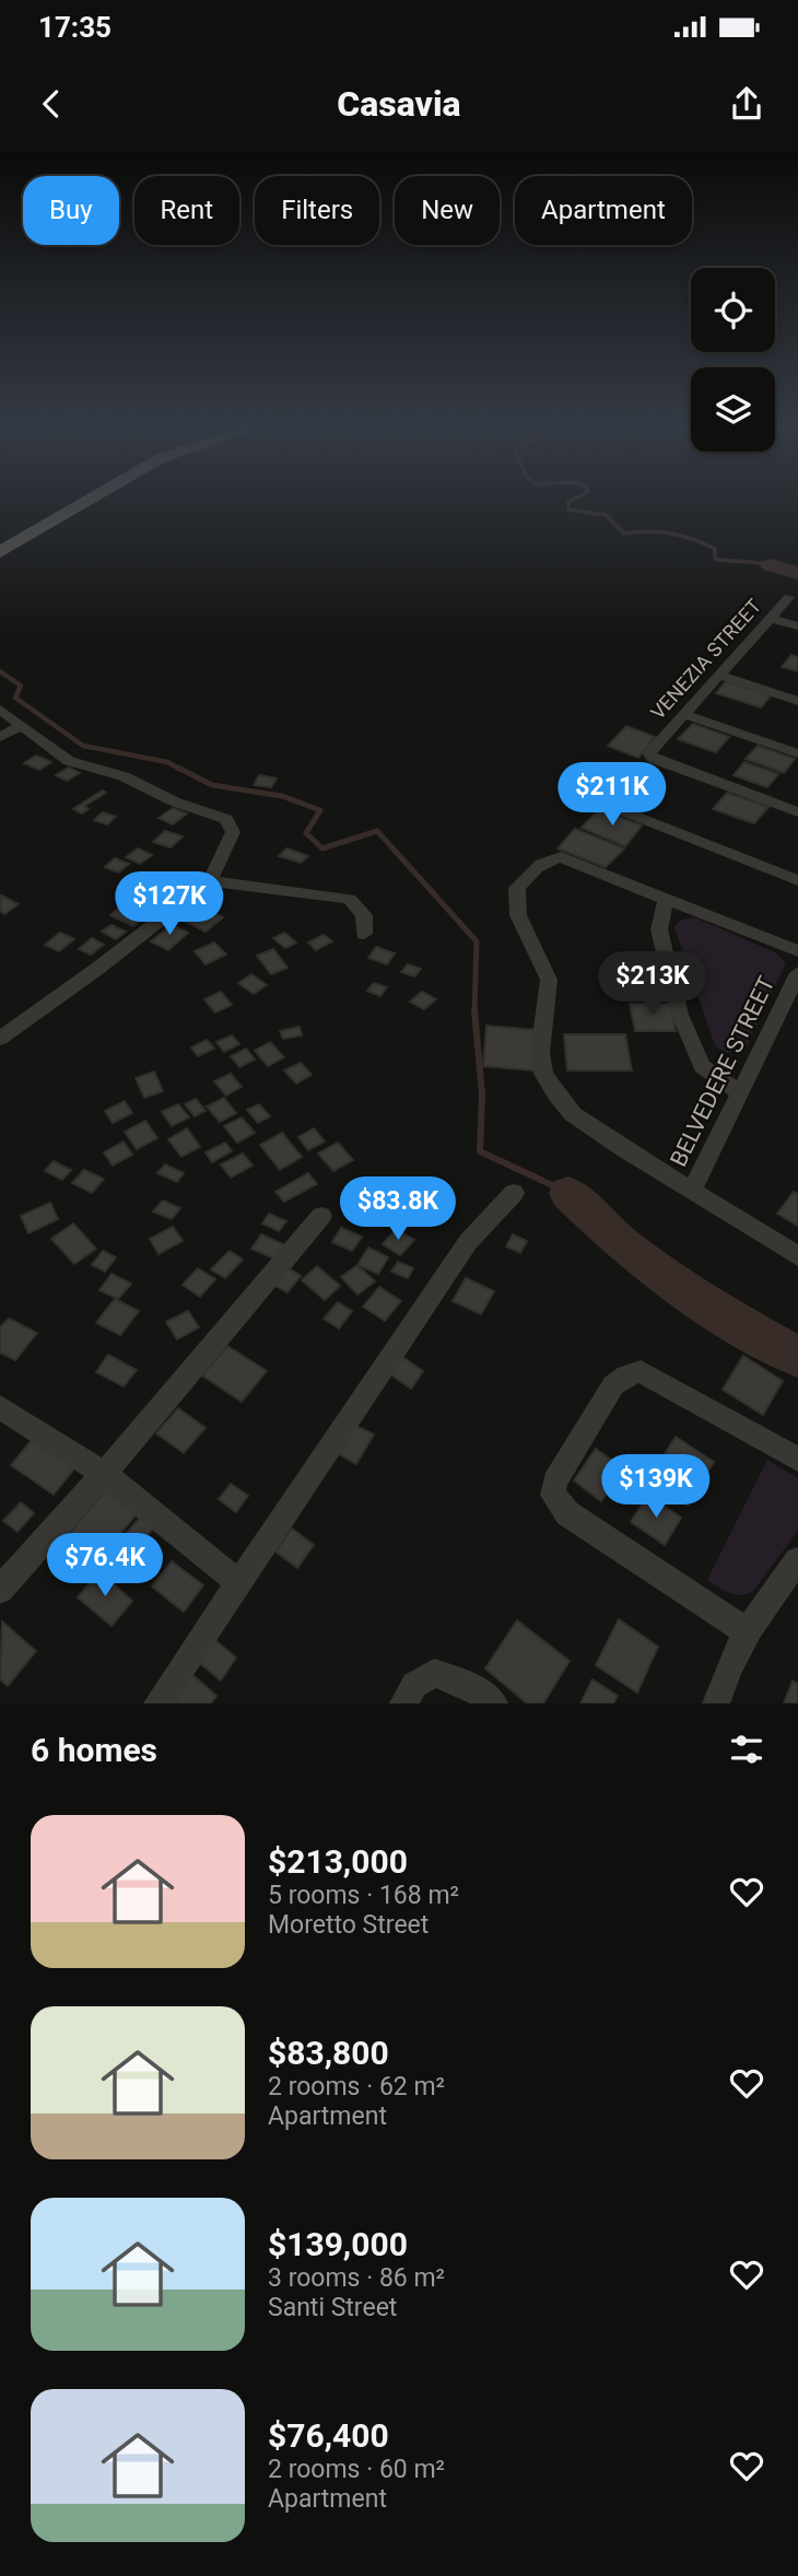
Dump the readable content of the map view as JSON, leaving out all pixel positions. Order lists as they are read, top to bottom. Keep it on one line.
{"streets":{"street":["VENEZIA STREET","BELVEDERE STREET"]},"page":{"status":"17:35","header":"Casavia","chip":["Buy","Rent","Filters","New","Apartment"],"price":["$211K","$127K","$213K","$83.8K","$139K","$76.4K"],"heading":"6 homes","list":[{"name":"$213,000","note":"5 rooms · 168 m² · Moretto Street"},{"name":"$83,800","note":"2 rooms · 62 m² · Apartment"},{"name":"$139,000","note":"3 rooms · 86 m² · Santi Street"},{"name":"$76,400","note":"2 rooms · 60 m² · Apartment"}]}}
